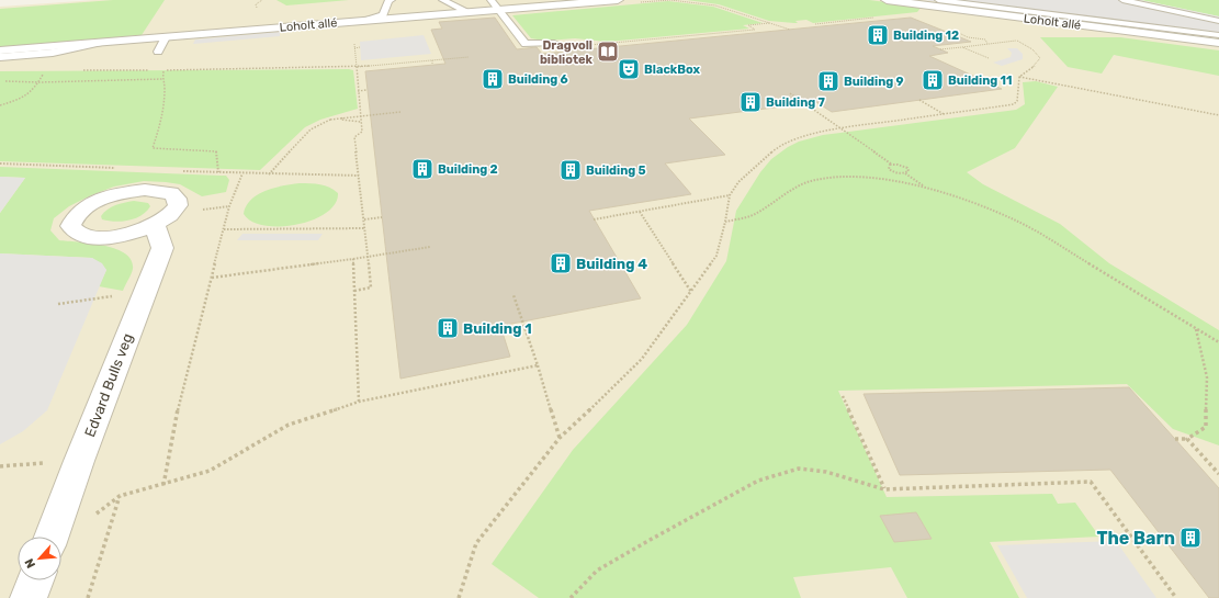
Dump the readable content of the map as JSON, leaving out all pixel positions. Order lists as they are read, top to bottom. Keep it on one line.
{"streets":{"street":["Loholt allé","Edvard Bulls veg"]},"places":{"building":["Building 12","Building 6","Building 11","Building 9","Building 7","Building 2","Building 5","Building 4","Building 1","The Barn"],"library":["Dragvoll bibliotek"],"theatre":["BlackBox"]},"north":"bottom left"}
